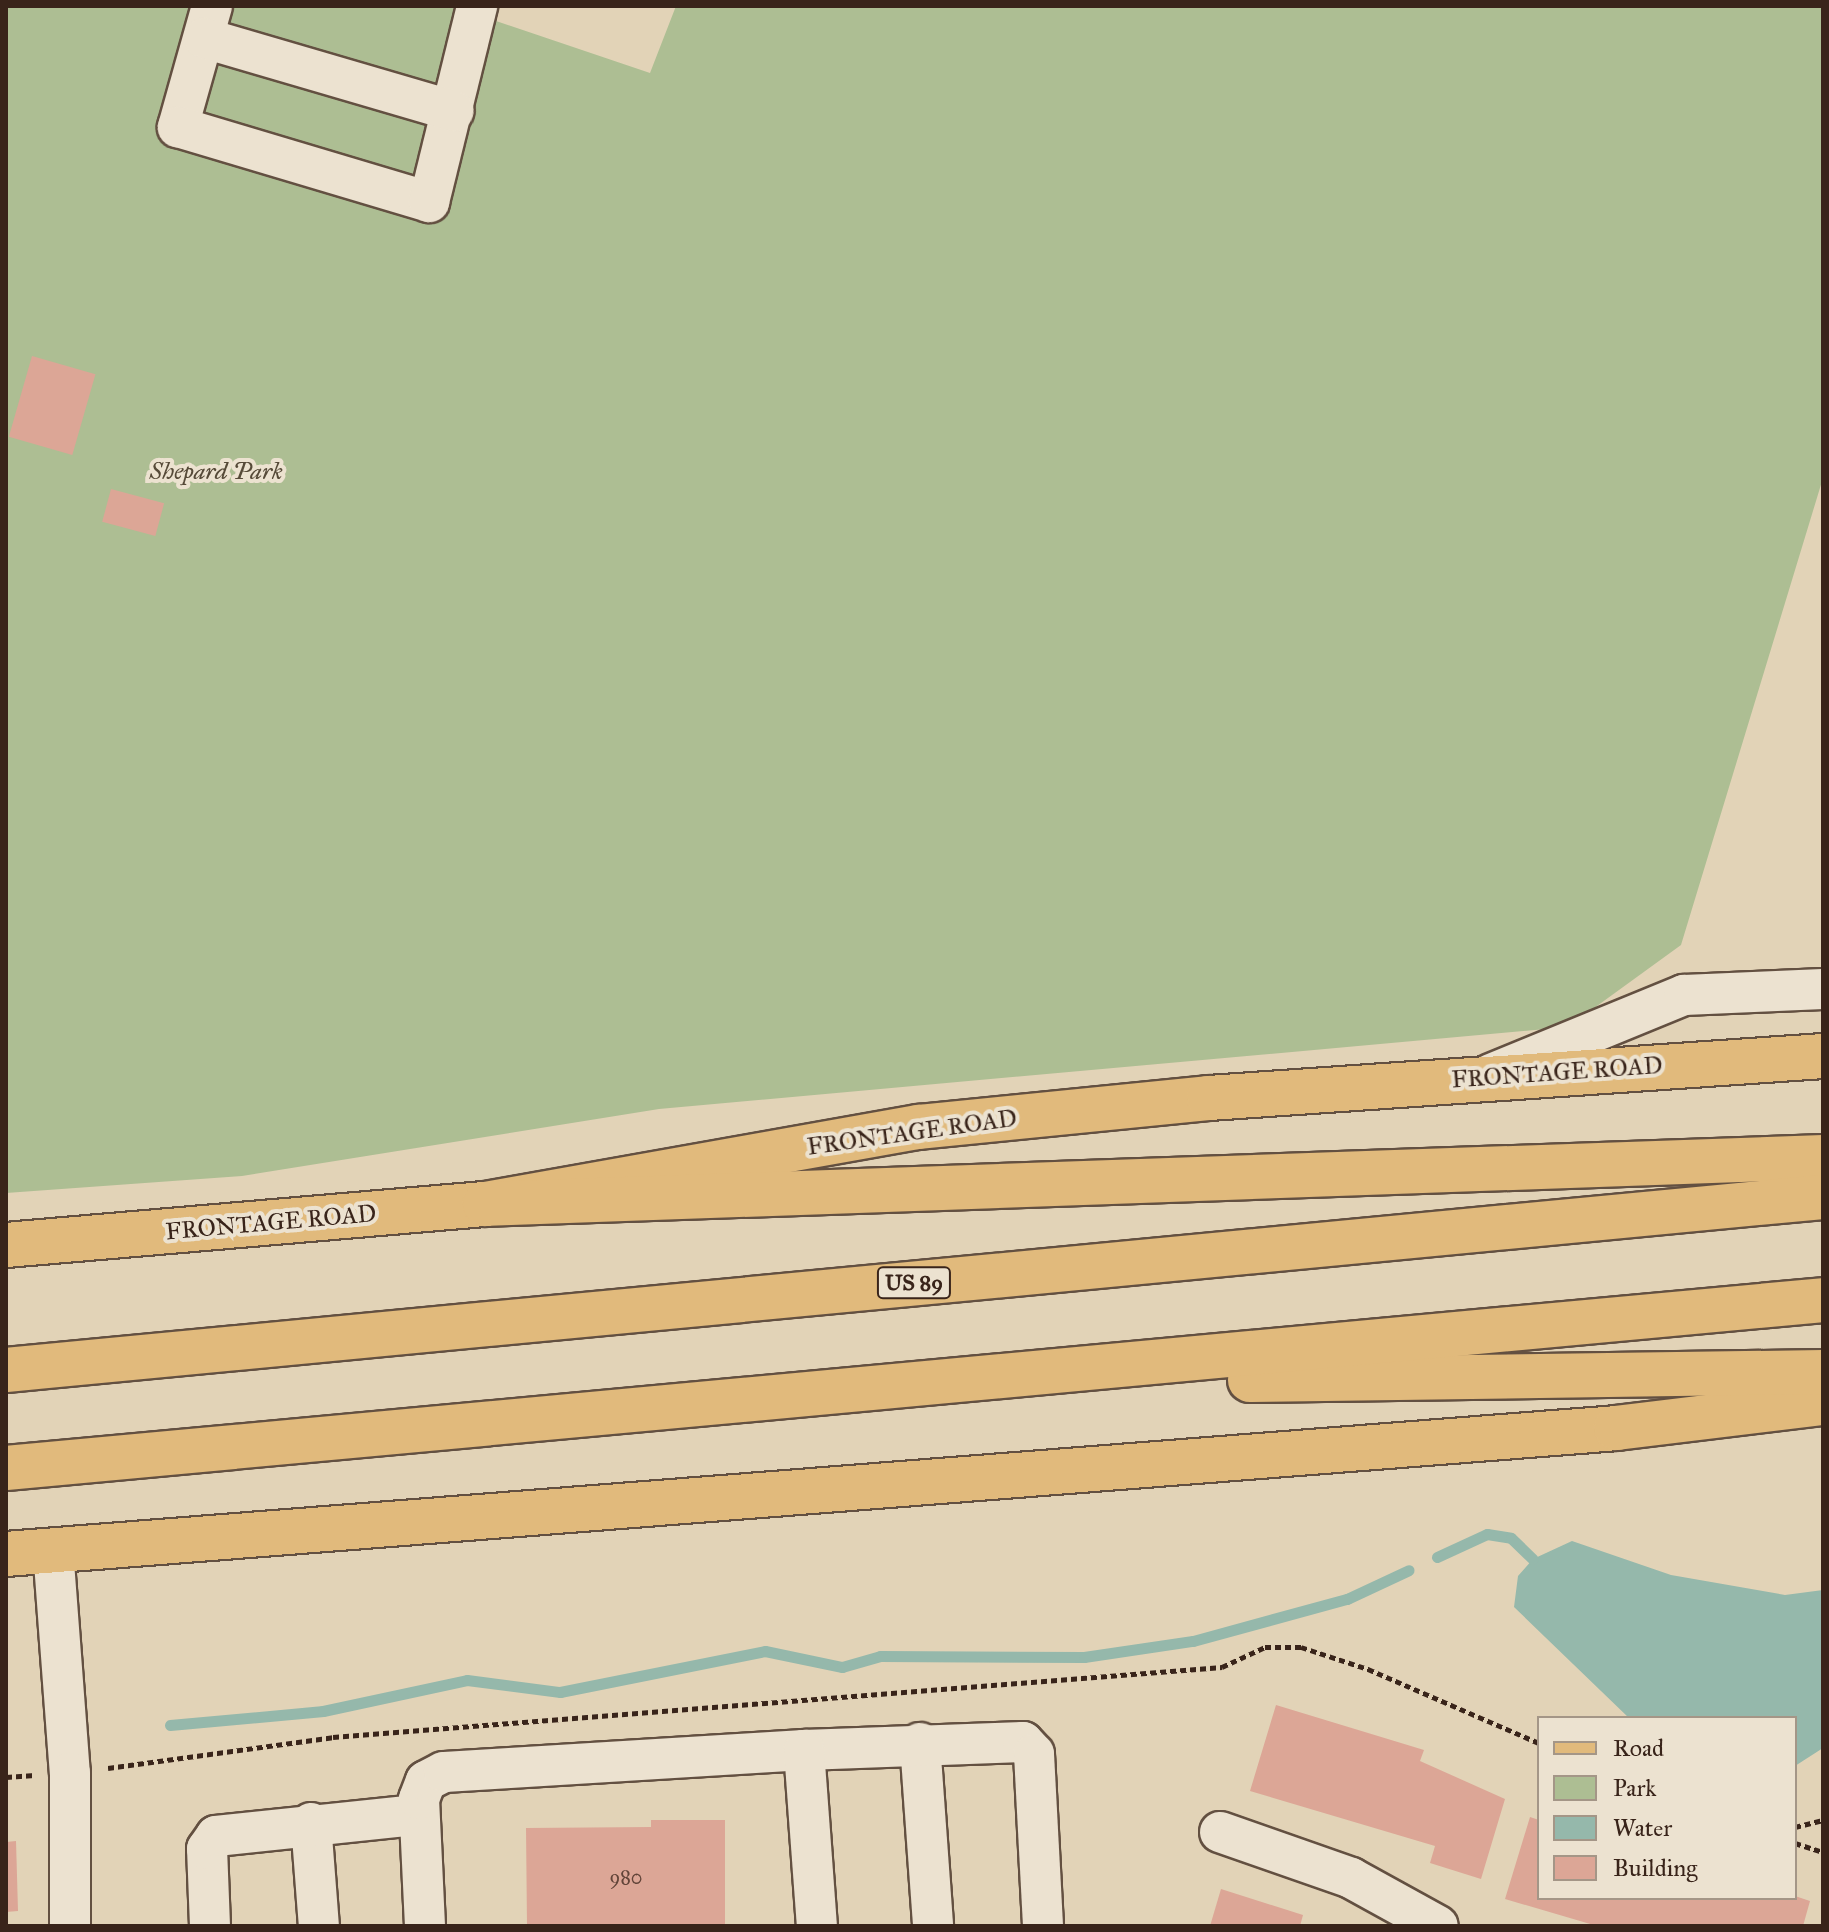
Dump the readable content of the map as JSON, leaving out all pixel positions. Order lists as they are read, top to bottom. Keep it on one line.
{"streets":{"main road":["FRONTAGE ROAD","US 89"]},"parks":["Shepard Park"],"house_numbers":["980"],"legend":["Road","Park","Water","Building"]}
